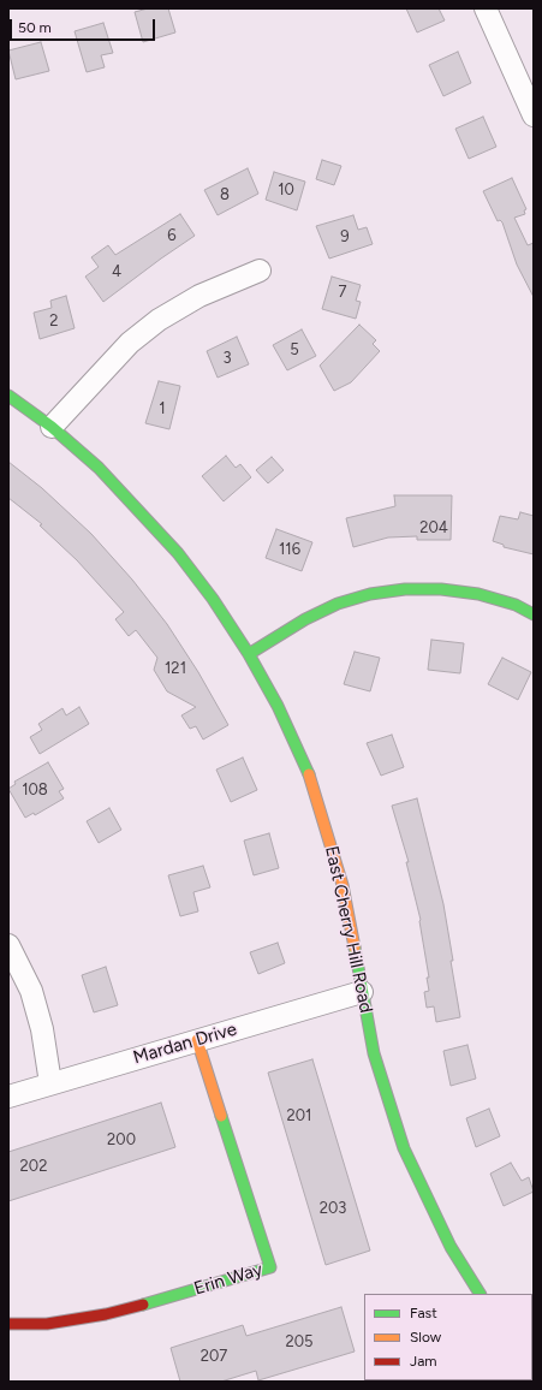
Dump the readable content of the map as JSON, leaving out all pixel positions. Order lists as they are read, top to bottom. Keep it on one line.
{"streets":{"main road":["East Cherry Hill Road","Erin Way"],"street":["Mardan Drive"]},"crossings":[["East Cherry Hill Road","Mardan Drive"],["Mardan Drive","Erin Way"]],"house_numbers":["10","8","6","9","4","7","2","5","3","1","204","116","121","108","201","200","202","203","205","207"],"legend":["Fast","Slow","Jam"],"scale_bar":"50 m"}
